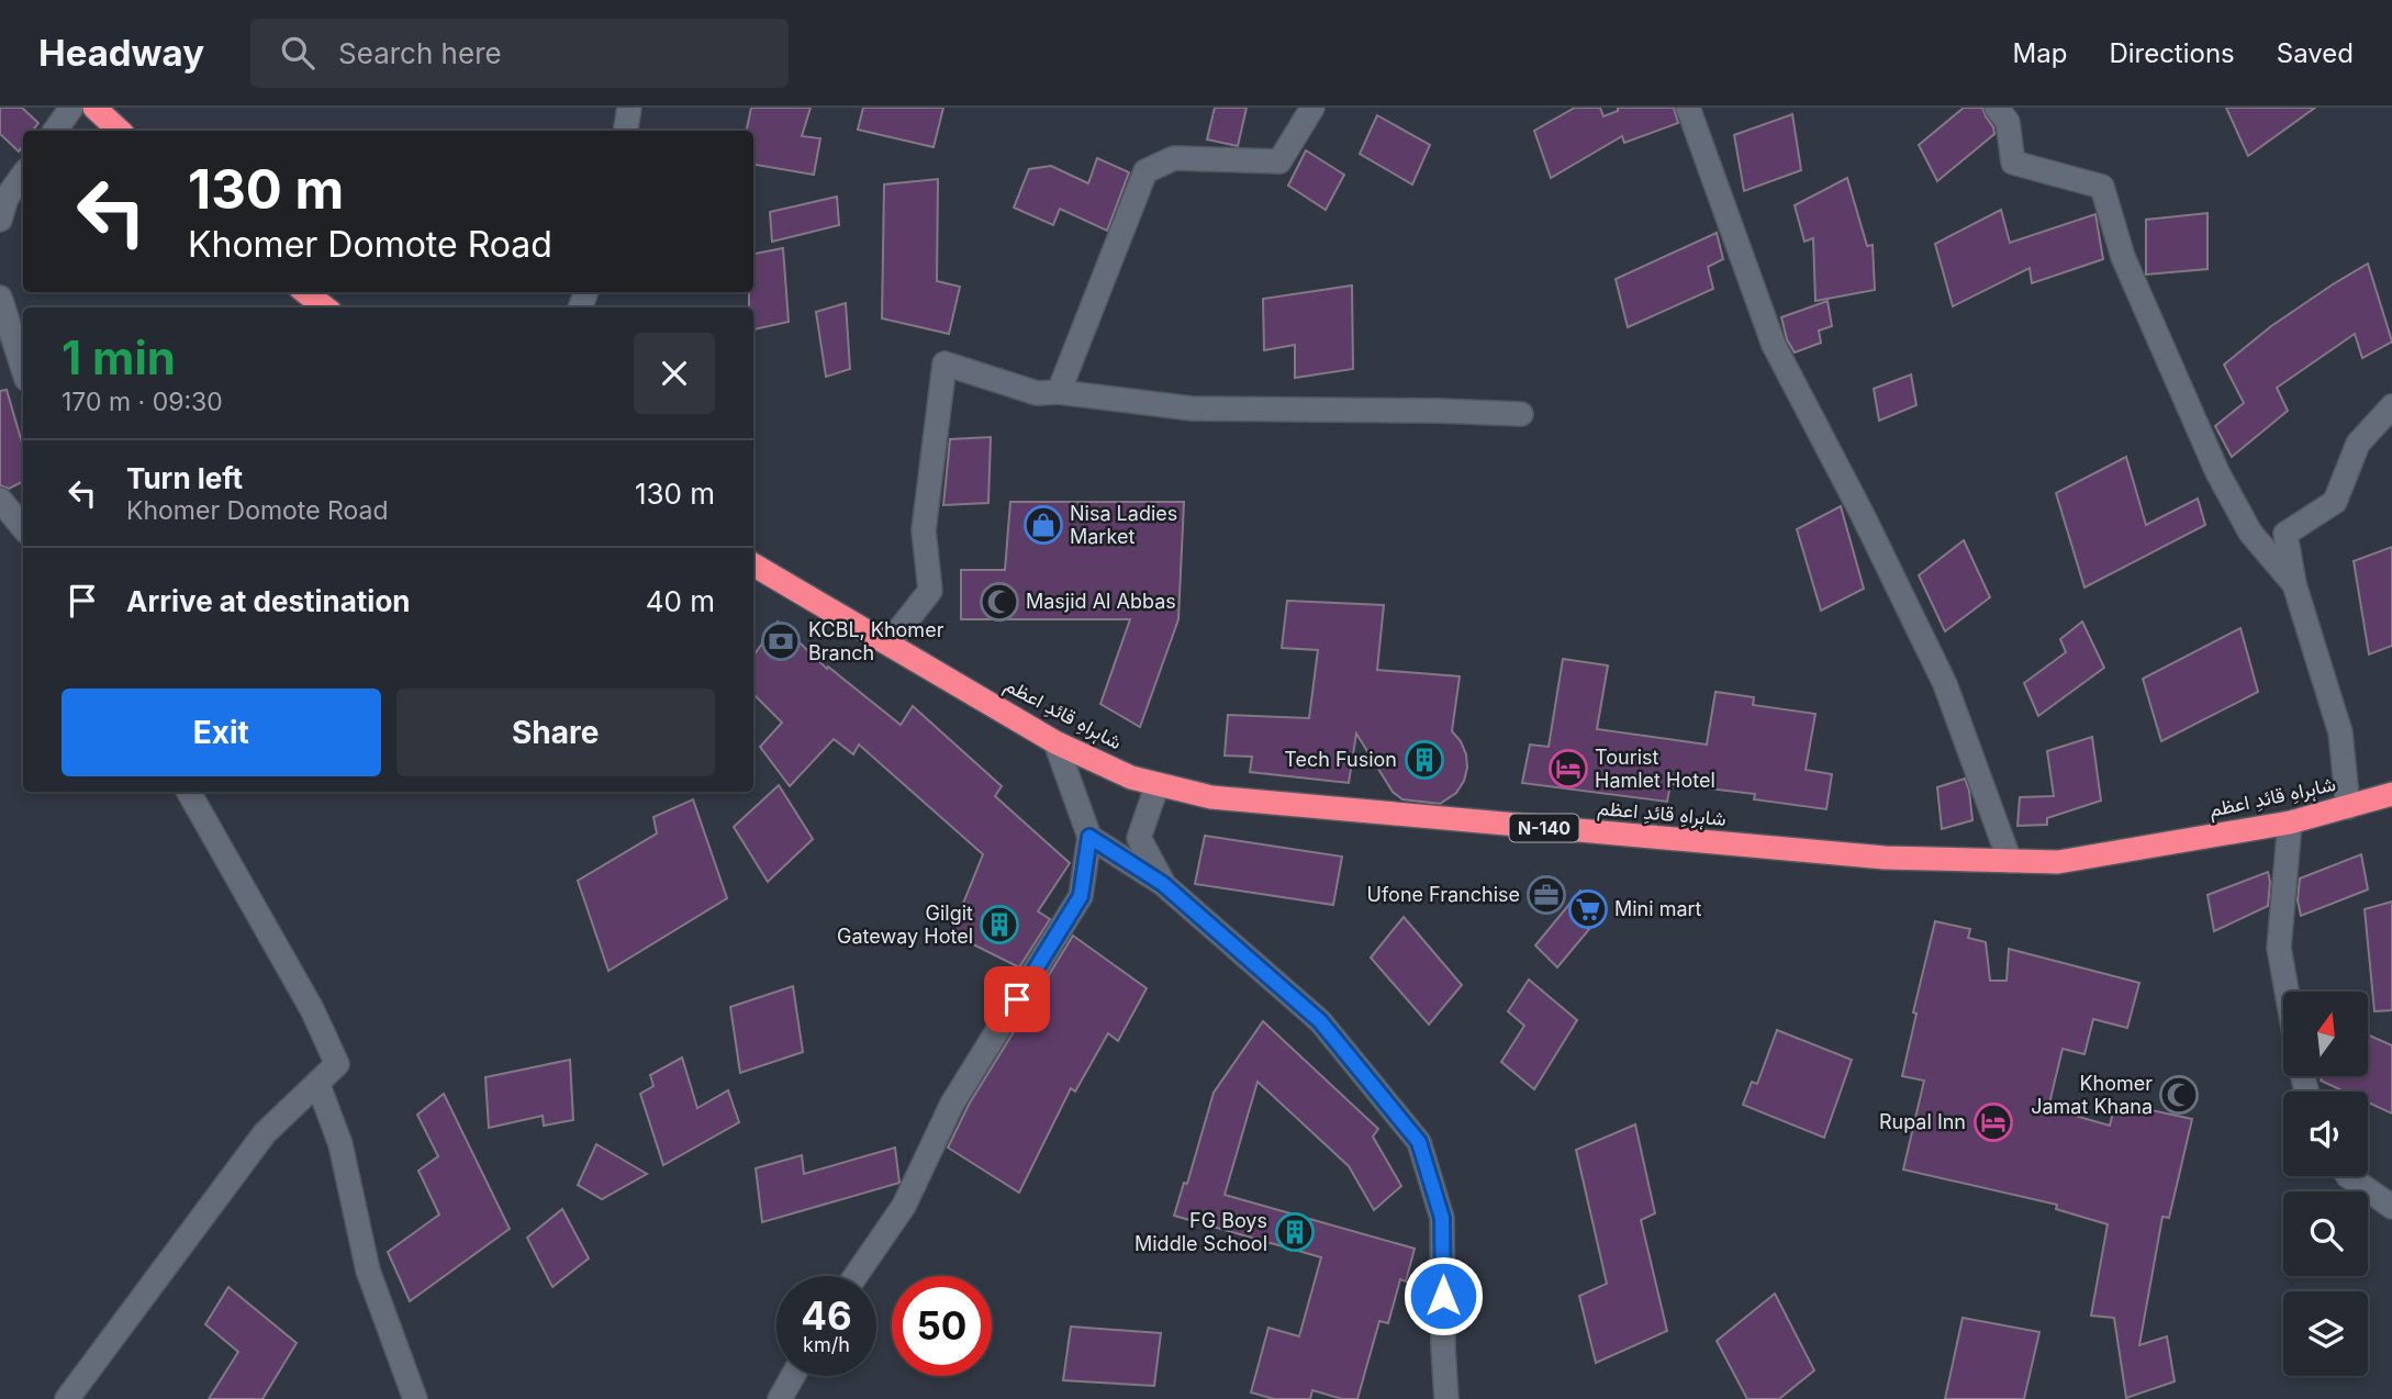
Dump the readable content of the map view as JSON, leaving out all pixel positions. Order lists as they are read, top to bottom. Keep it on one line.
{"streets":{"highway":["شاہراہِ قائدِ اعظم","N-140"]},"places":{"shop":["Nisa Ladies Market"],"mosque":["Masjid Al Abbas","Khomer Jamat Khana"],"bank":["KCBL, Khomer Branch"],"building":["Tech Fusion","Gilgit Gateway Hotel","FG Boys Middle School"],"hotel":["Tourist Hamlet Hotel","Rupal Inn"],"office":["Ufone Franchise"],"supermarket":["Mini mart"]},"north":"top","page":{"header":"Headway","search":"Search here","nav":["Map","Directions","Saved"],"turn":["130 m","Khomer Domote Road"],"heading":["1 min","170 m · 09:30"],"list":[{"name":"Turn left","note":"Khomer Domote Road","value":"130 m"},{"name":"Arrive at destination","value":"40 m"}],"buttons":["Exit","Share"],"speed":"46 km/h","limit":"50"}}
